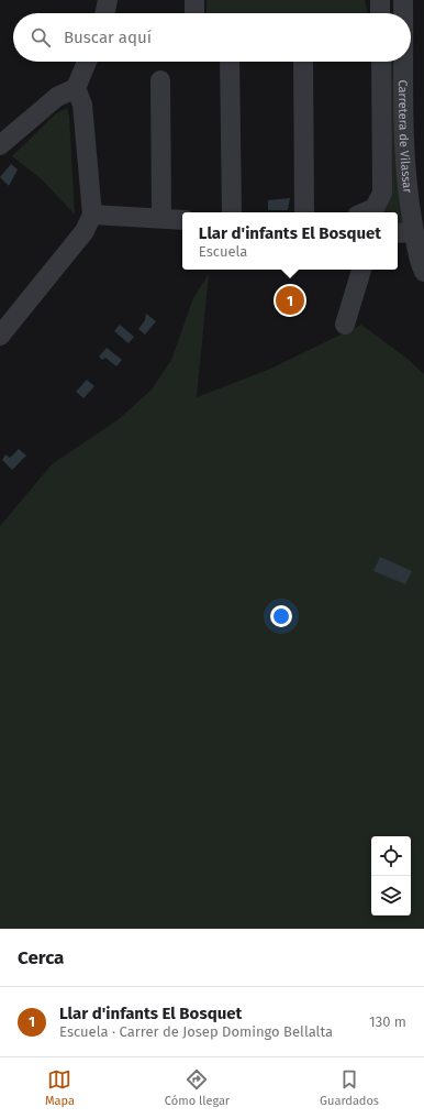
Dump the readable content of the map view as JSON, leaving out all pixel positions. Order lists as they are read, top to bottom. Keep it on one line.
{"streets":{"street":["Carretera de Vilassar"]},"page":{"search":"Buscar aquí","popup":["Llar d'infants El Bosquet","Escuela"],"pins":"1","heading":"Cerca","list":[{"mark":"1","name":"Llar d'infants El Bosquet","note":"Escuela · Carrer de Josep Domingo Bellalta","value":"130 m"}],"nav":["Mapa","Cómo llegar","Guardados"]}}
